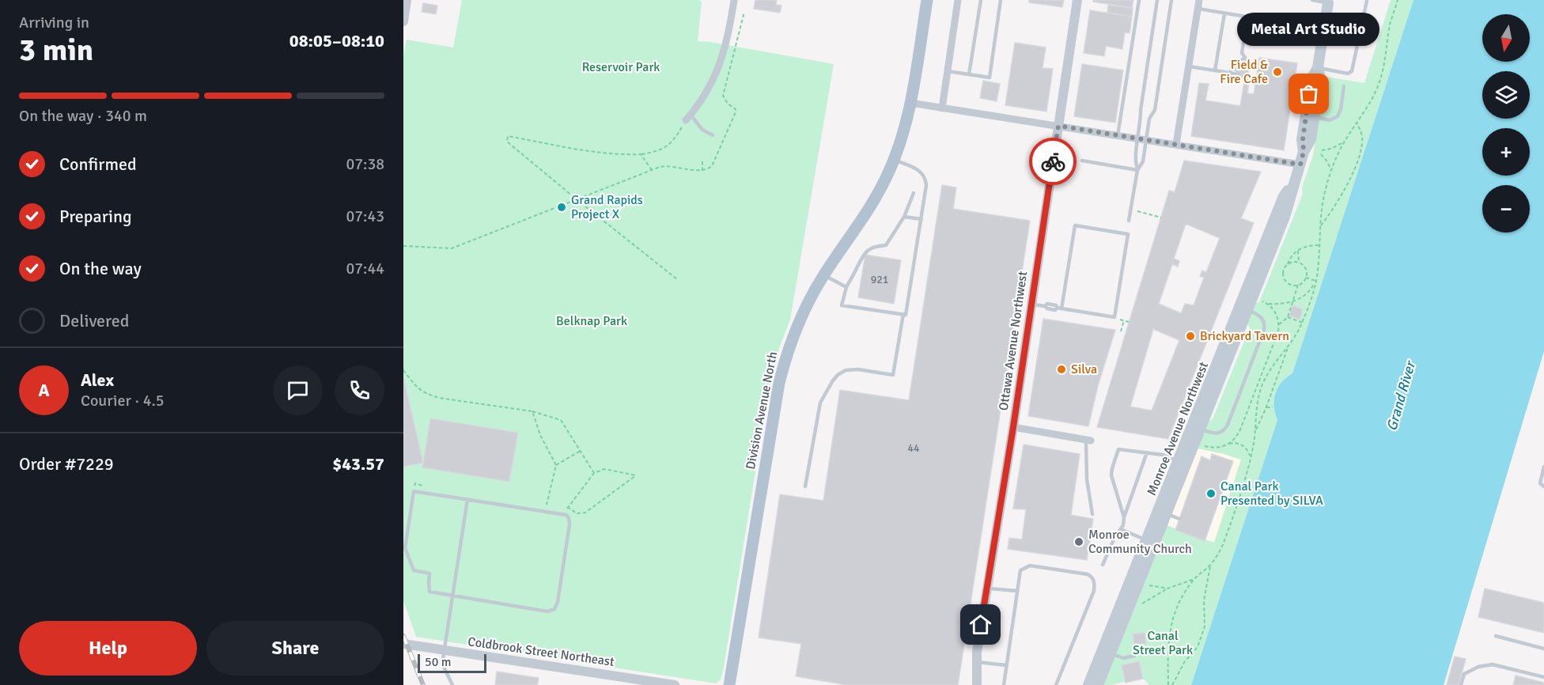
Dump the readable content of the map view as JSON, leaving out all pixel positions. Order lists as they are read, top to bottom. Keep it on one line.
{"streets":{"main road":["Division Avenue North","Monroe Avenue Northwest"],"street":["Ottawa Avenue Northwest","Coldbrook Street Northeast"]},"water":["Grand River"],"parks":["Reservoir Park","Belknap Park","Canal Street Park"],"places":["Field & Fire Cafe","Metal Art Studio","Grand Rapids Project X","Brickyard Tavern","Silva","Canal Park Presented by SILVA","Monroe Community Church"],"house_numbers":["921","44"],"scale_bar":"50 m","north":"bottom","page":{"heading":["3 min","Arriving in","08:05–08:10"],"panel":["Alex","Courier · 4.5","Order #7229","$43.57"],"bubble":"Metal Art Studio","map_buttons":["+","−"],"bar":"On the way · 340 m","list":[["Confirmed","07:38"],["Preparing","07:43"],["On the way","07:44"],"Delivered"],"round":"A","buttons":["Help","Share"],"scale":"50 m"}}
